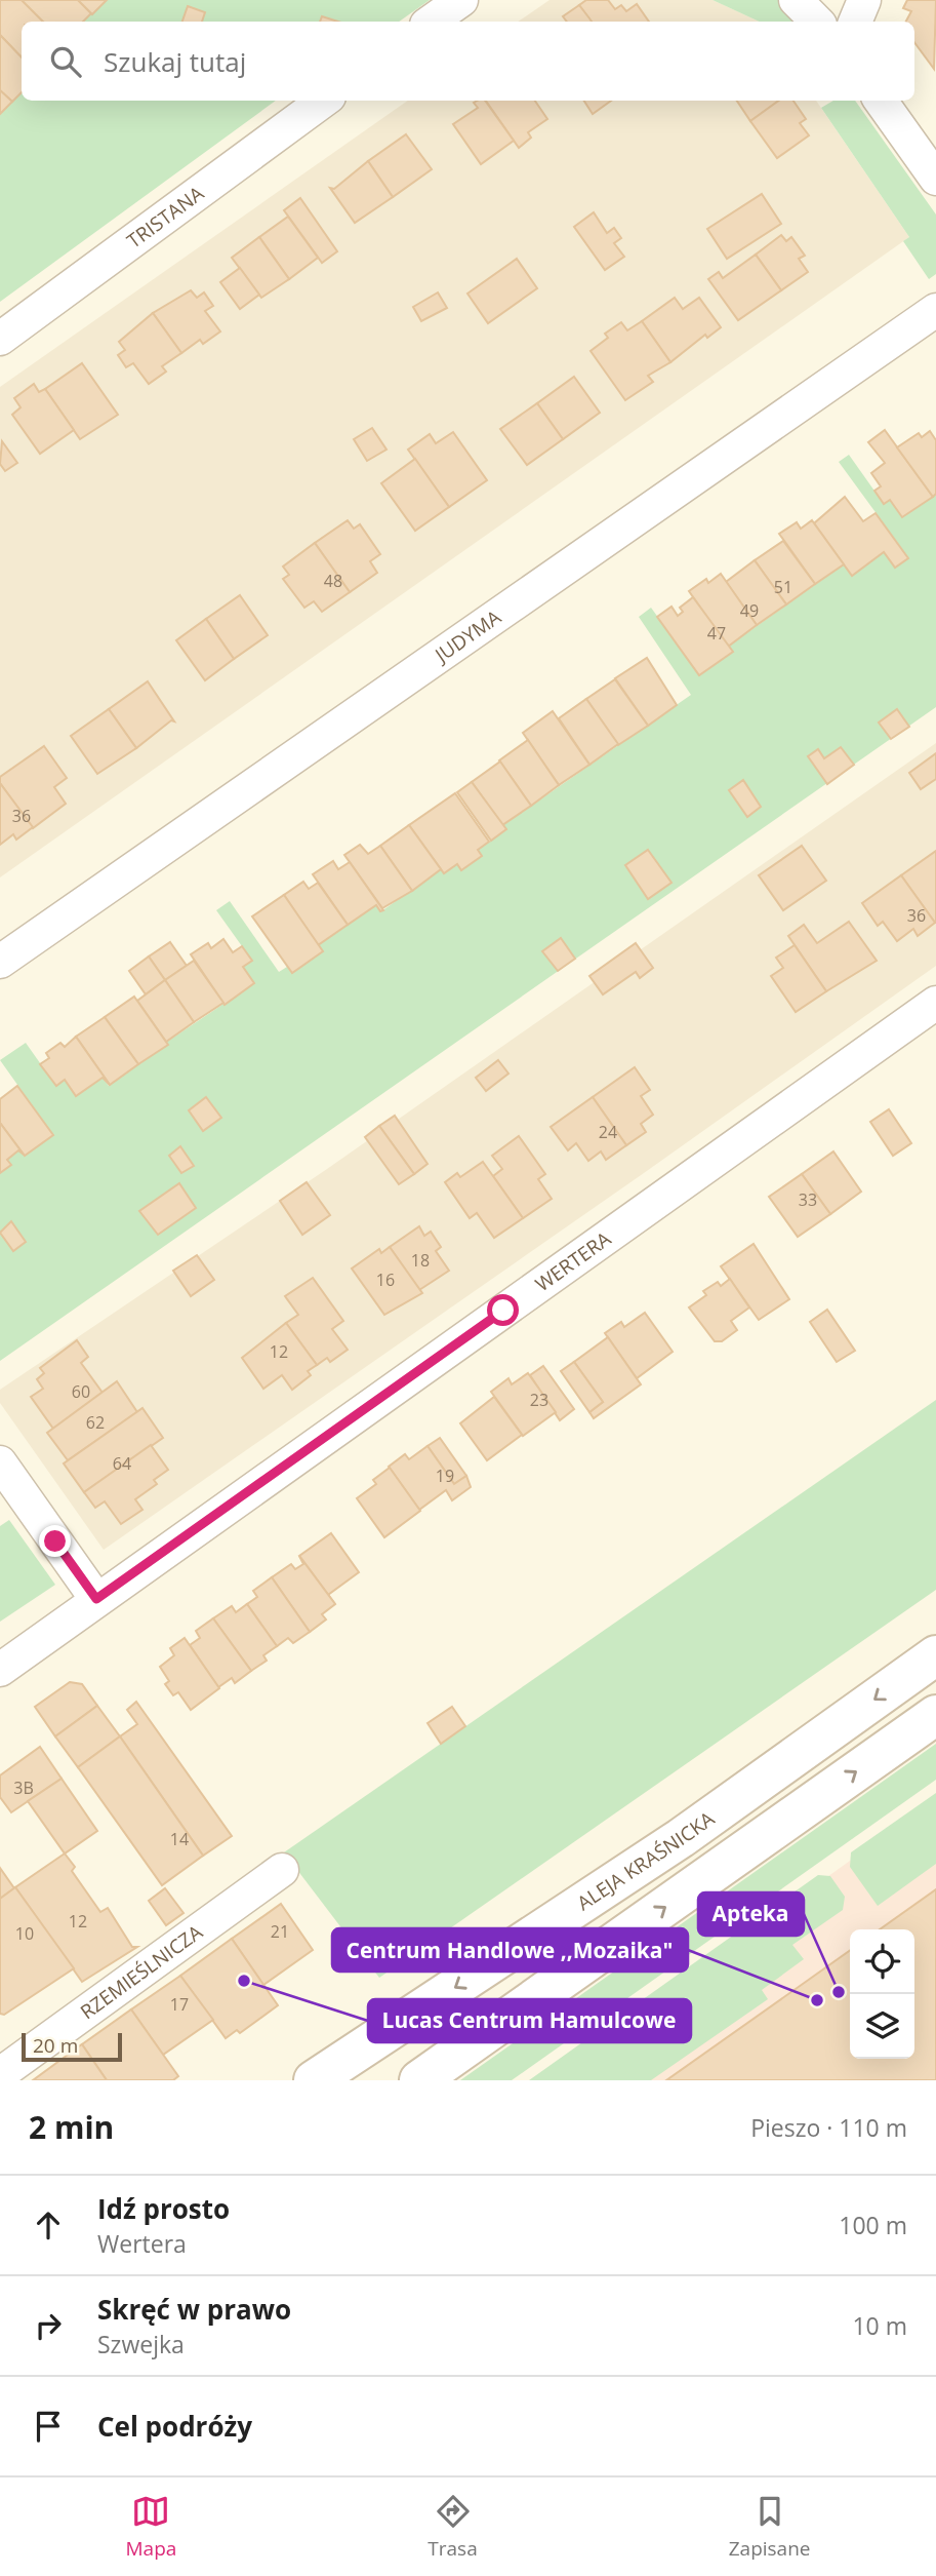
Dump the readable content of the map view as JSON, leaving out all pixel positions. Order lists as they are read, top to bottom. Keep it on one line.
{"streets":{"main road":["ALEJA KRAŚNICKA"],"street":["TRISTANA","JUDYMA","WERTERA","RZEMIEŚLNICZA"]},"places":["Lucas Centrum Hamulcowe","Apteka","Centrum Handlowe ,,Mozaika\""],"house_numbers":["48","51","49","47","36","36","24","33","18","16","12","60","23","62","64","19","3B","14","12","21","10","17"],"scale_bar":"20 m","page":{"search":"Szukaj tutaj","scale":"20 m","heading":["2 min","Pieszo · 110 m"],"list":[["Idź prosto","Wertera","100 m"],["Skręć w prawo","Szwejka","10 m"],"Cel podróży"],"nav":["Mapa","Trasa","Zapisane"]}}
